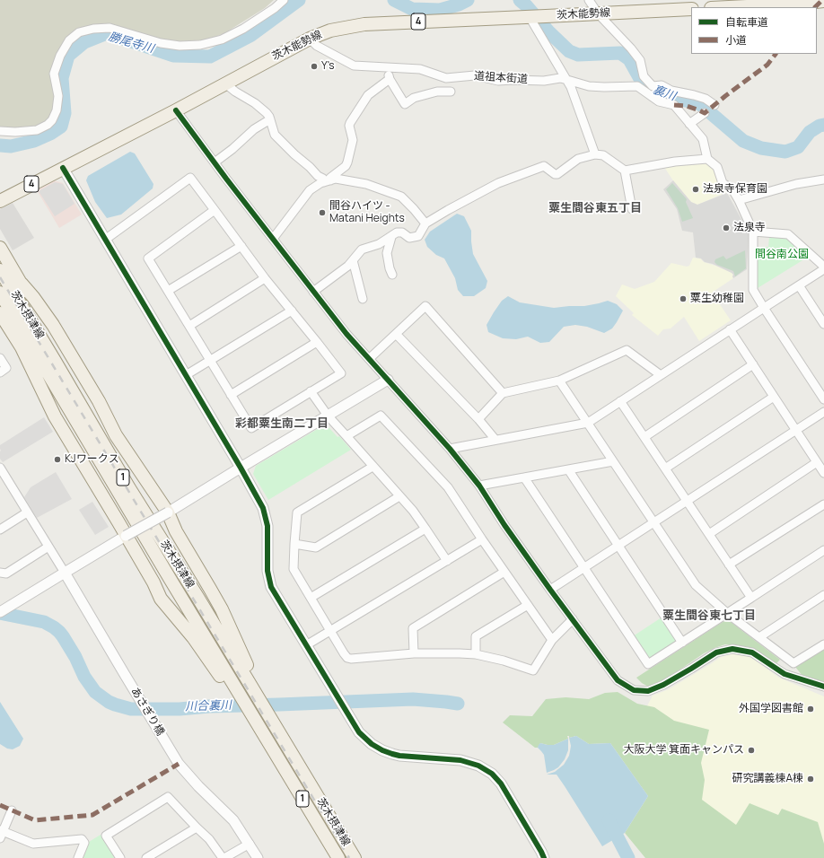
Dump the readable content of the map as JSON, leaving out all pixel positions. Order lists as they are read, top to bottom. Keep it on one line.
{"streets":{"main road":["茨木能勢線","4","茨木摂津線","1"],"street":["道祖本街道","あさぎり橋"]},"crossings":[["茨木能勢線","道祖本街道"]],"districts":["粟生間谷東五丁目","彩都粟生南二丁目","粟生間谷東七丁目"],"water":["勝尾寺川","裏川","川合裏川"],"parks":["間谷南公園"],"places":["Y's","法泉寺保育園","間谷ハイツ - Matani Heights","法泉寺","粟生幼稚園","KJワークス","外国学図書館","大阪大学 箕面キャンパス","研究講義棟A棟"],"legend":["自転車道","小道"]}
